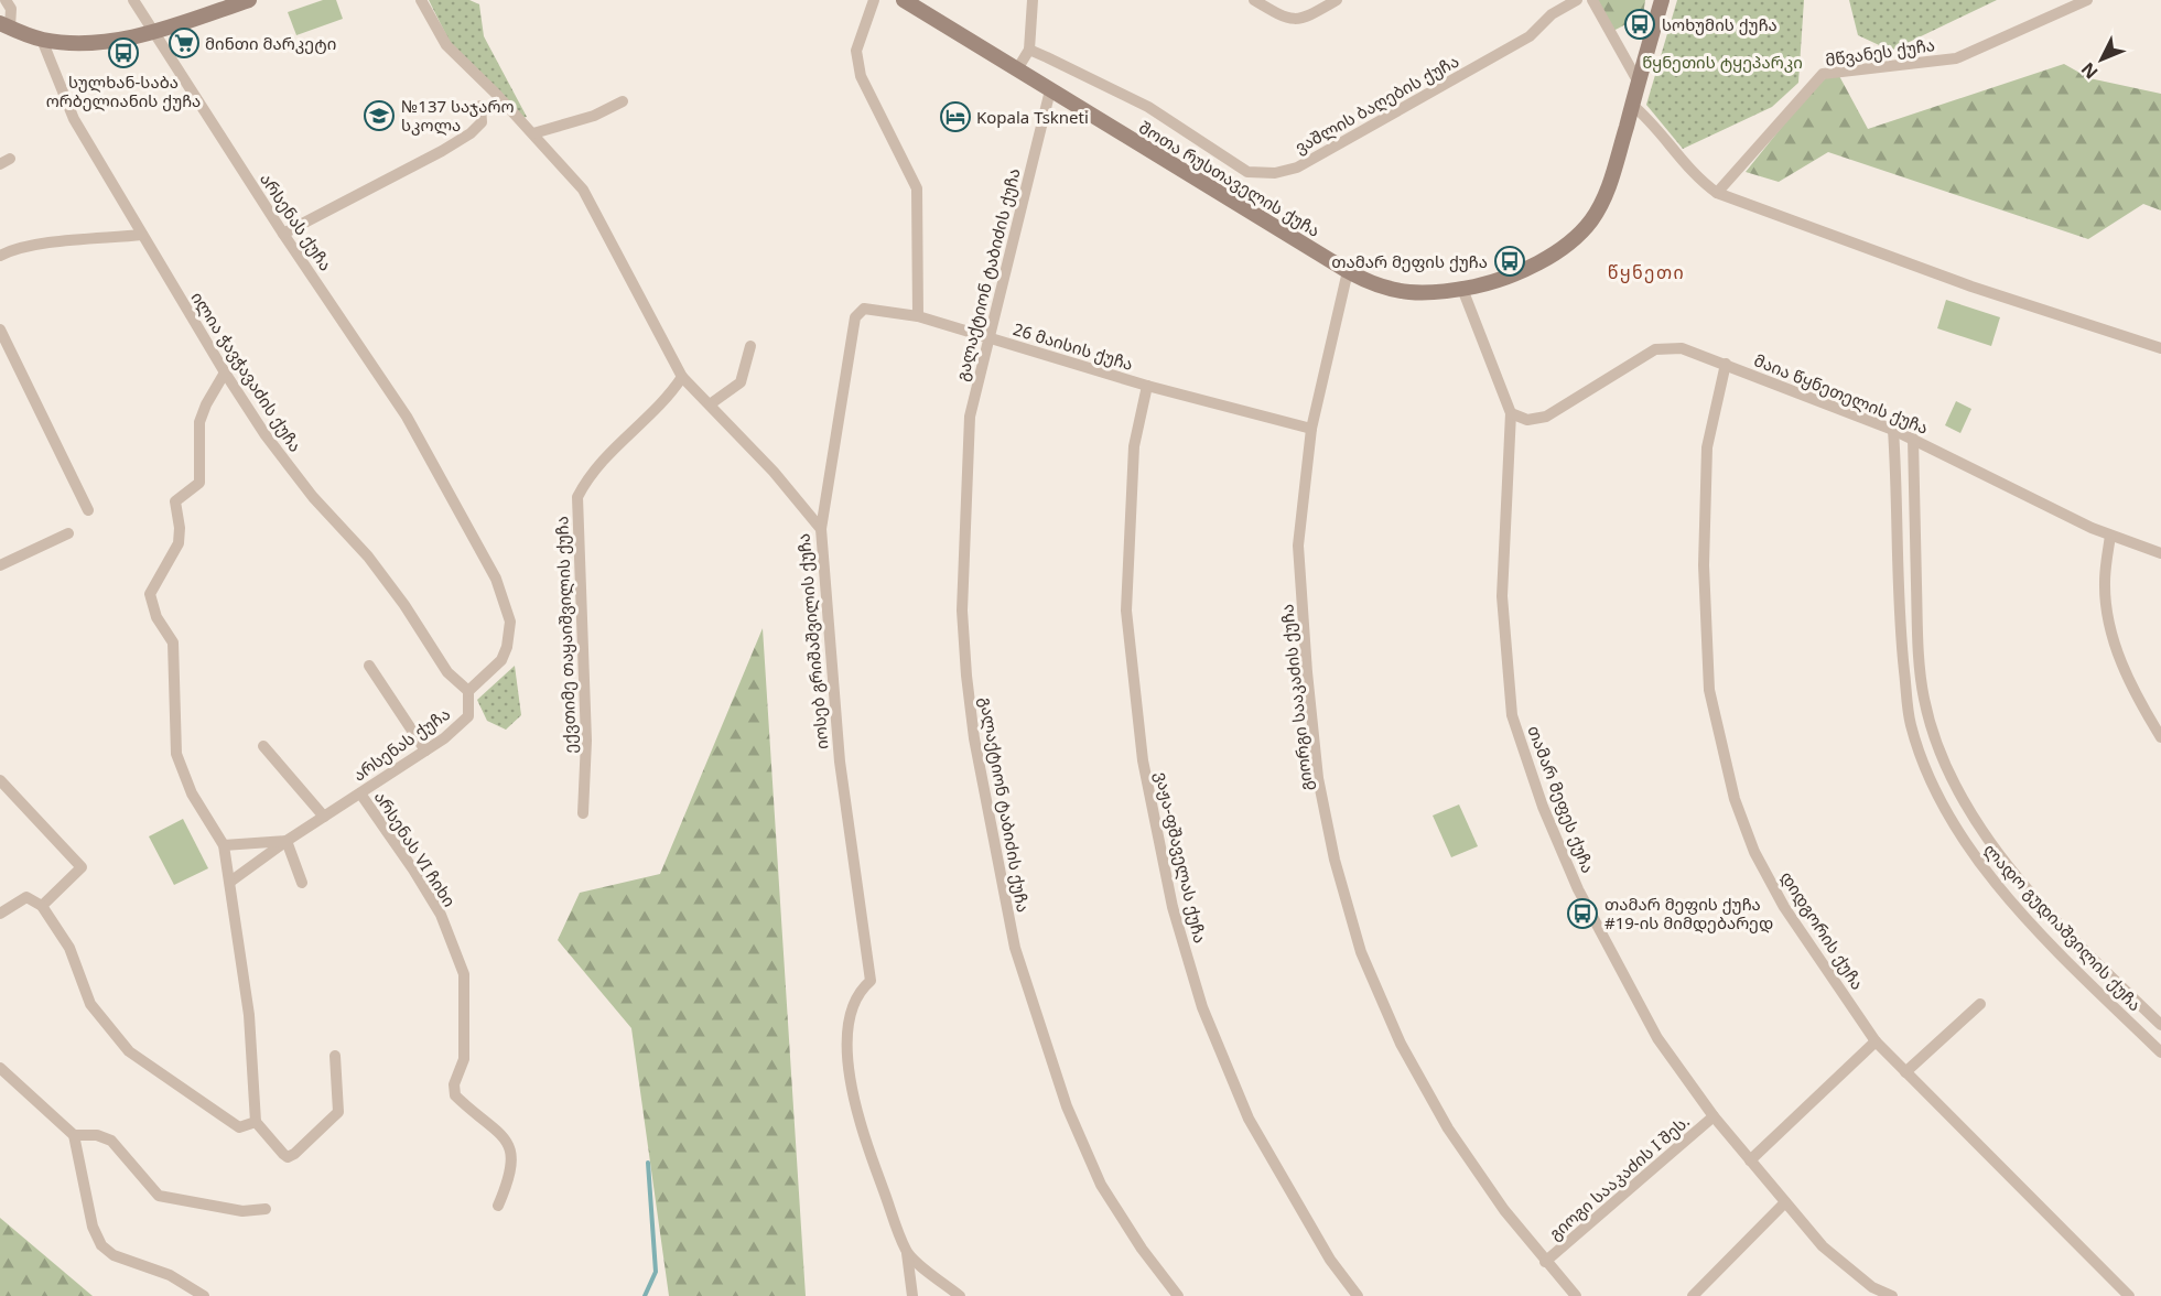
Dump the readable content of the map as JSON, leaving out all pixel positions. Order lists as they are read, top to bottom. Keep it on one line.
{"streets":{"main road":["შოთა რუსთაველის ქუჩა"],"street":["მწვანეს ქუჩა","ვაშლის ბაღების ქუჩა","არსენას ქუჩა","გალაქტიონ ტაბიძის ქუჩა","26 მაისის ქუჩა","ილია ჭავჭავაძის ქუჩა","მაია წყნეთელის ქუჩა","ექვთიმე თაყაიშვილის ქუჩა","იოსებ გრიშაშვილის ქუჩა","გიორგი სააკაძის ქუჩა","თამარ მეფეს ქუჩა","არსენას VI ჩიხი","ვაჟა-ფშაველას ქუჩა","ლადო გუდიაშვილის ქუჩა","დიდგორის ქუჩა","გიოგი სააკაძის I შეს."]},"crossings":[["შოთა რუსთაველის ქუჩა","გალაქტიონ ტაბიძის ქუჩა"],["შოთა რუსთაველის ქუჩა","გიორგი სააკაძის ქუჩა"],["შოთა რუსთაველის ქუჩა","თამარ მეფეს ქუჩა"],["არსენას ქუჩა","ილია ჭავჭავაძის ქუჩა"],["არსენას ქუჩა","არსენას VI ჩიხი"],["გალაქტიონ ტაბიძის ქუჩა","26 მაისის ქუჩა"],["26 მაისის ქუჩა","იოსებ გრიშაშვილის ქუჩა"],["26 მაისის ქუჩა","გიორგი სააკაძის ქუჩა"],["26 მაისის ქუჩა","ვაჟა-ფშაველას ქუჩა"],["მაია წყნეთელის ქუჩა","თამარ მეფეს ქუჩა"],["მაია წყნეთელის ქუჩა","ლადო გუდიაშვილის ქუჩა"],["მაია წყნეთელის ქუჩა","დიდგორის ქუჩა"],["ექვთიმე თაყაიშვილის ქუჩა","იოსებ გრიშაშვილის ქუჩა"],["გიორგი სააკაძის ქუჩა","გიოგი სააკაძის I შეს."],["თამარ მეფეს ქუჩა","გიოგი სააკაძის I შეს."]],"districts":["წყნეთი"],"parks":["წყნეთის ტყეპარკი"],"places":{"bus stop":["სოხუმის ქუჩა","სულხან-საბა ორბელიანის ქუჩა","თამარ მეფის ქუჩა","თამარ მეფის ქუჩა #19-ის მიმდებარედ"],"supermarket":["მინთი მარკეტი"],"school or university":["№137 საჯარო სკოლა"],"hotel":["Kopala Tskneti"]},"north":"bottom left"}
